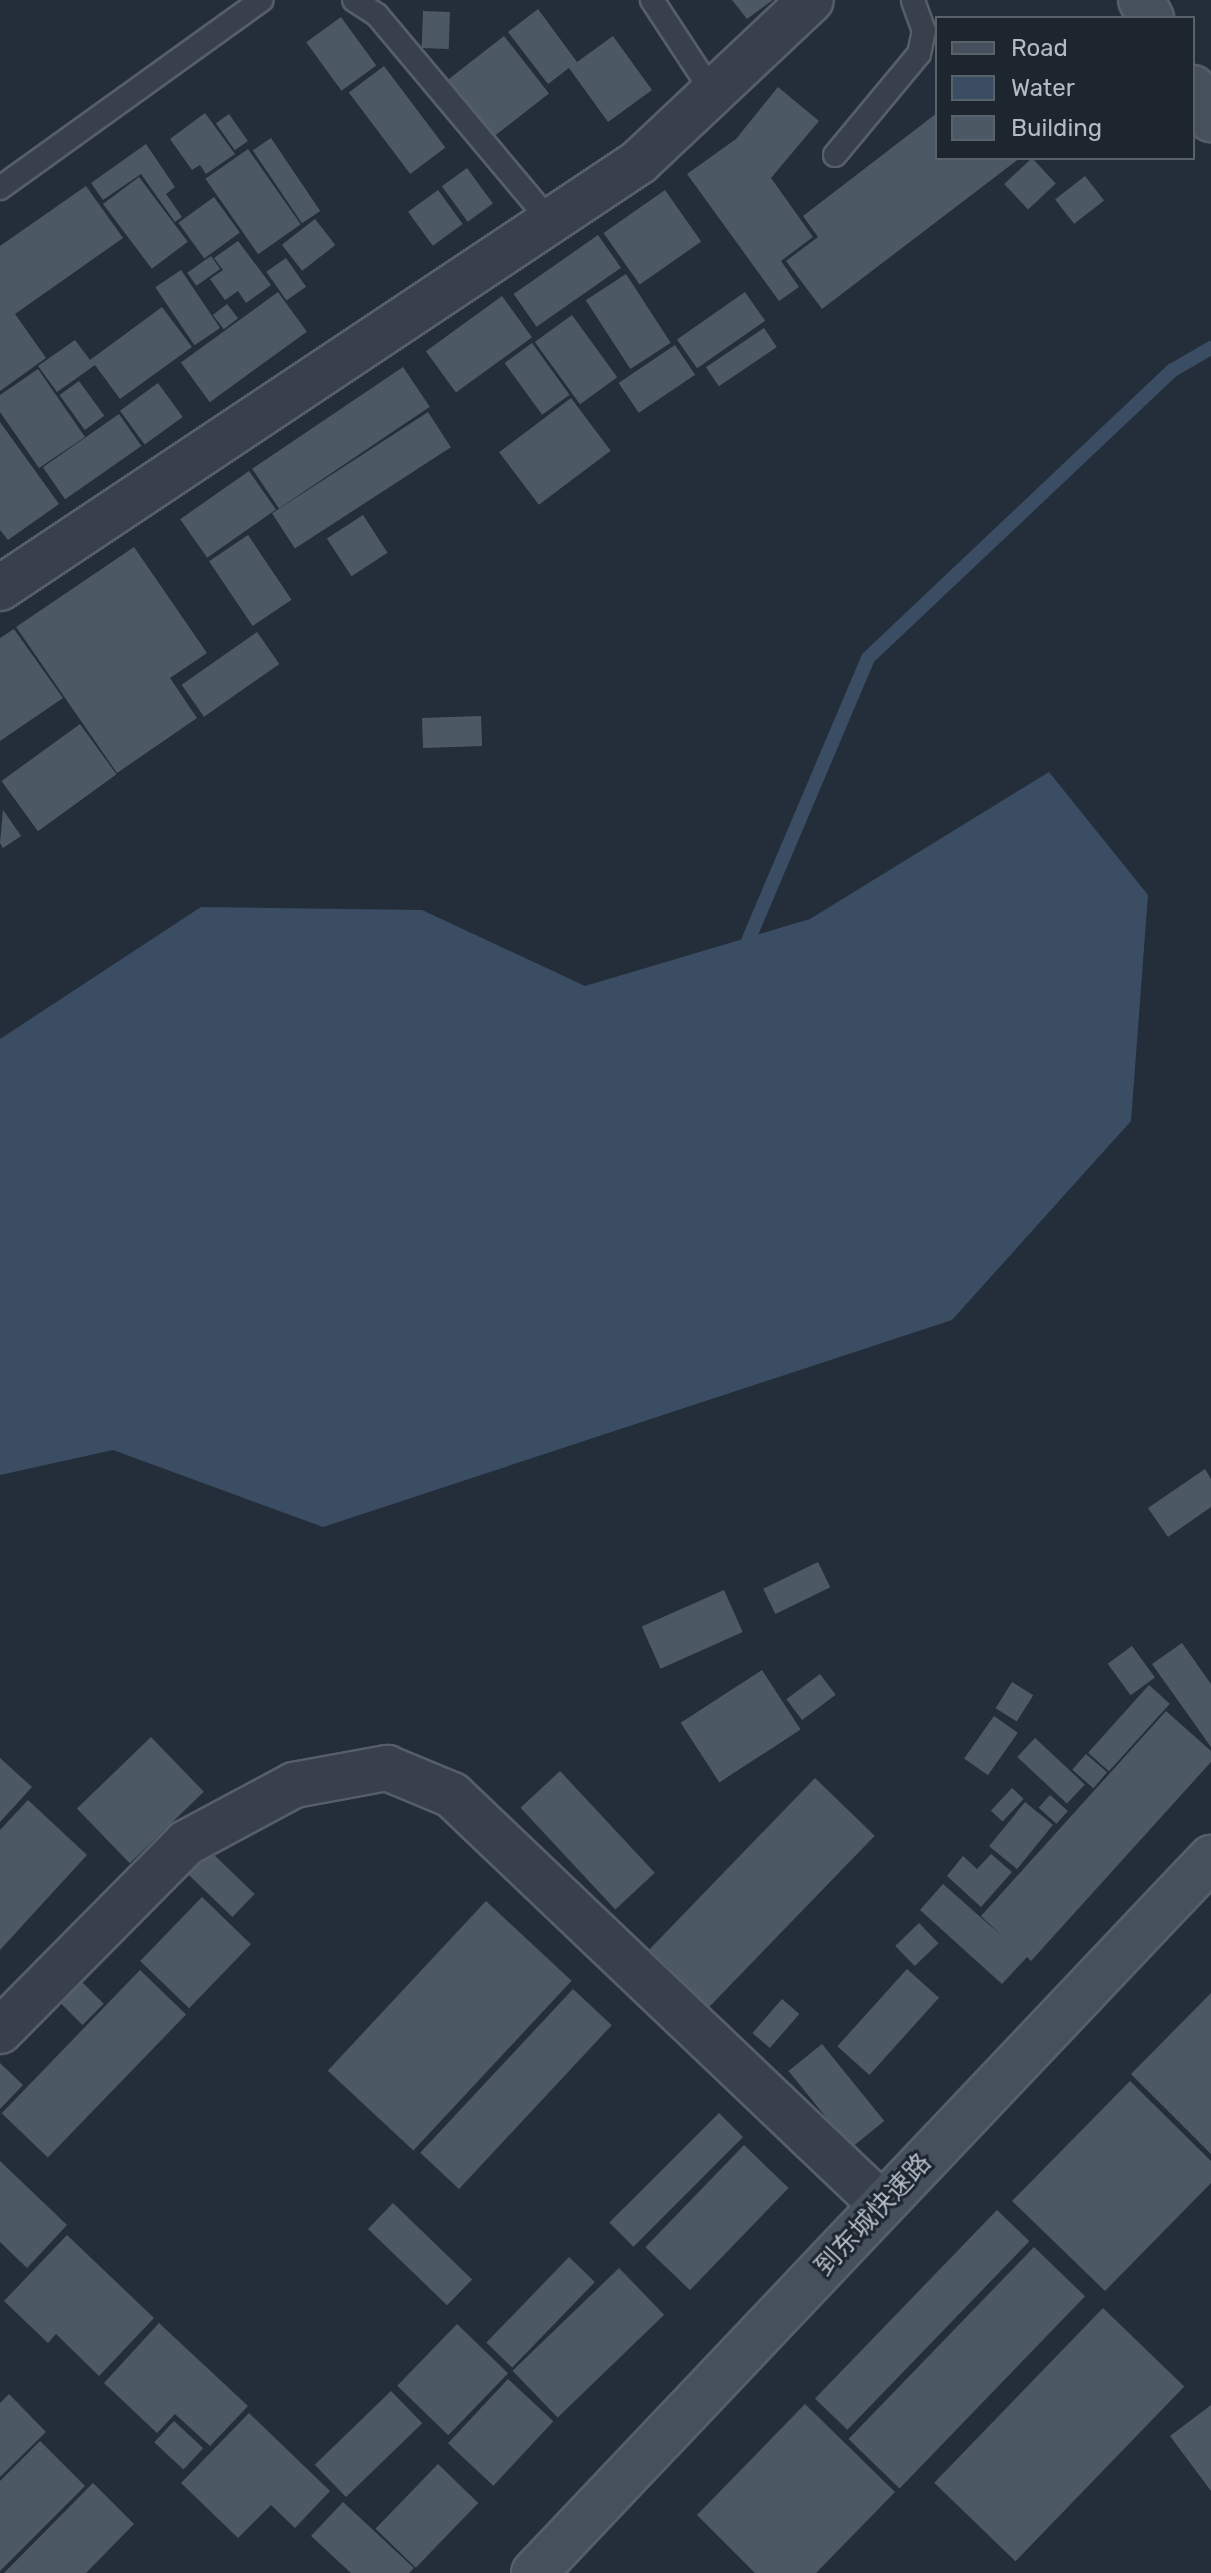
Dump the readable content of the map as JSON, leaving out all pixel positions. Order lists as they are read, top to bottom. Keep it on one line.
{"streets":{"main road":["到东城快速路"]},"legend":["Road","Water","Building"]}
